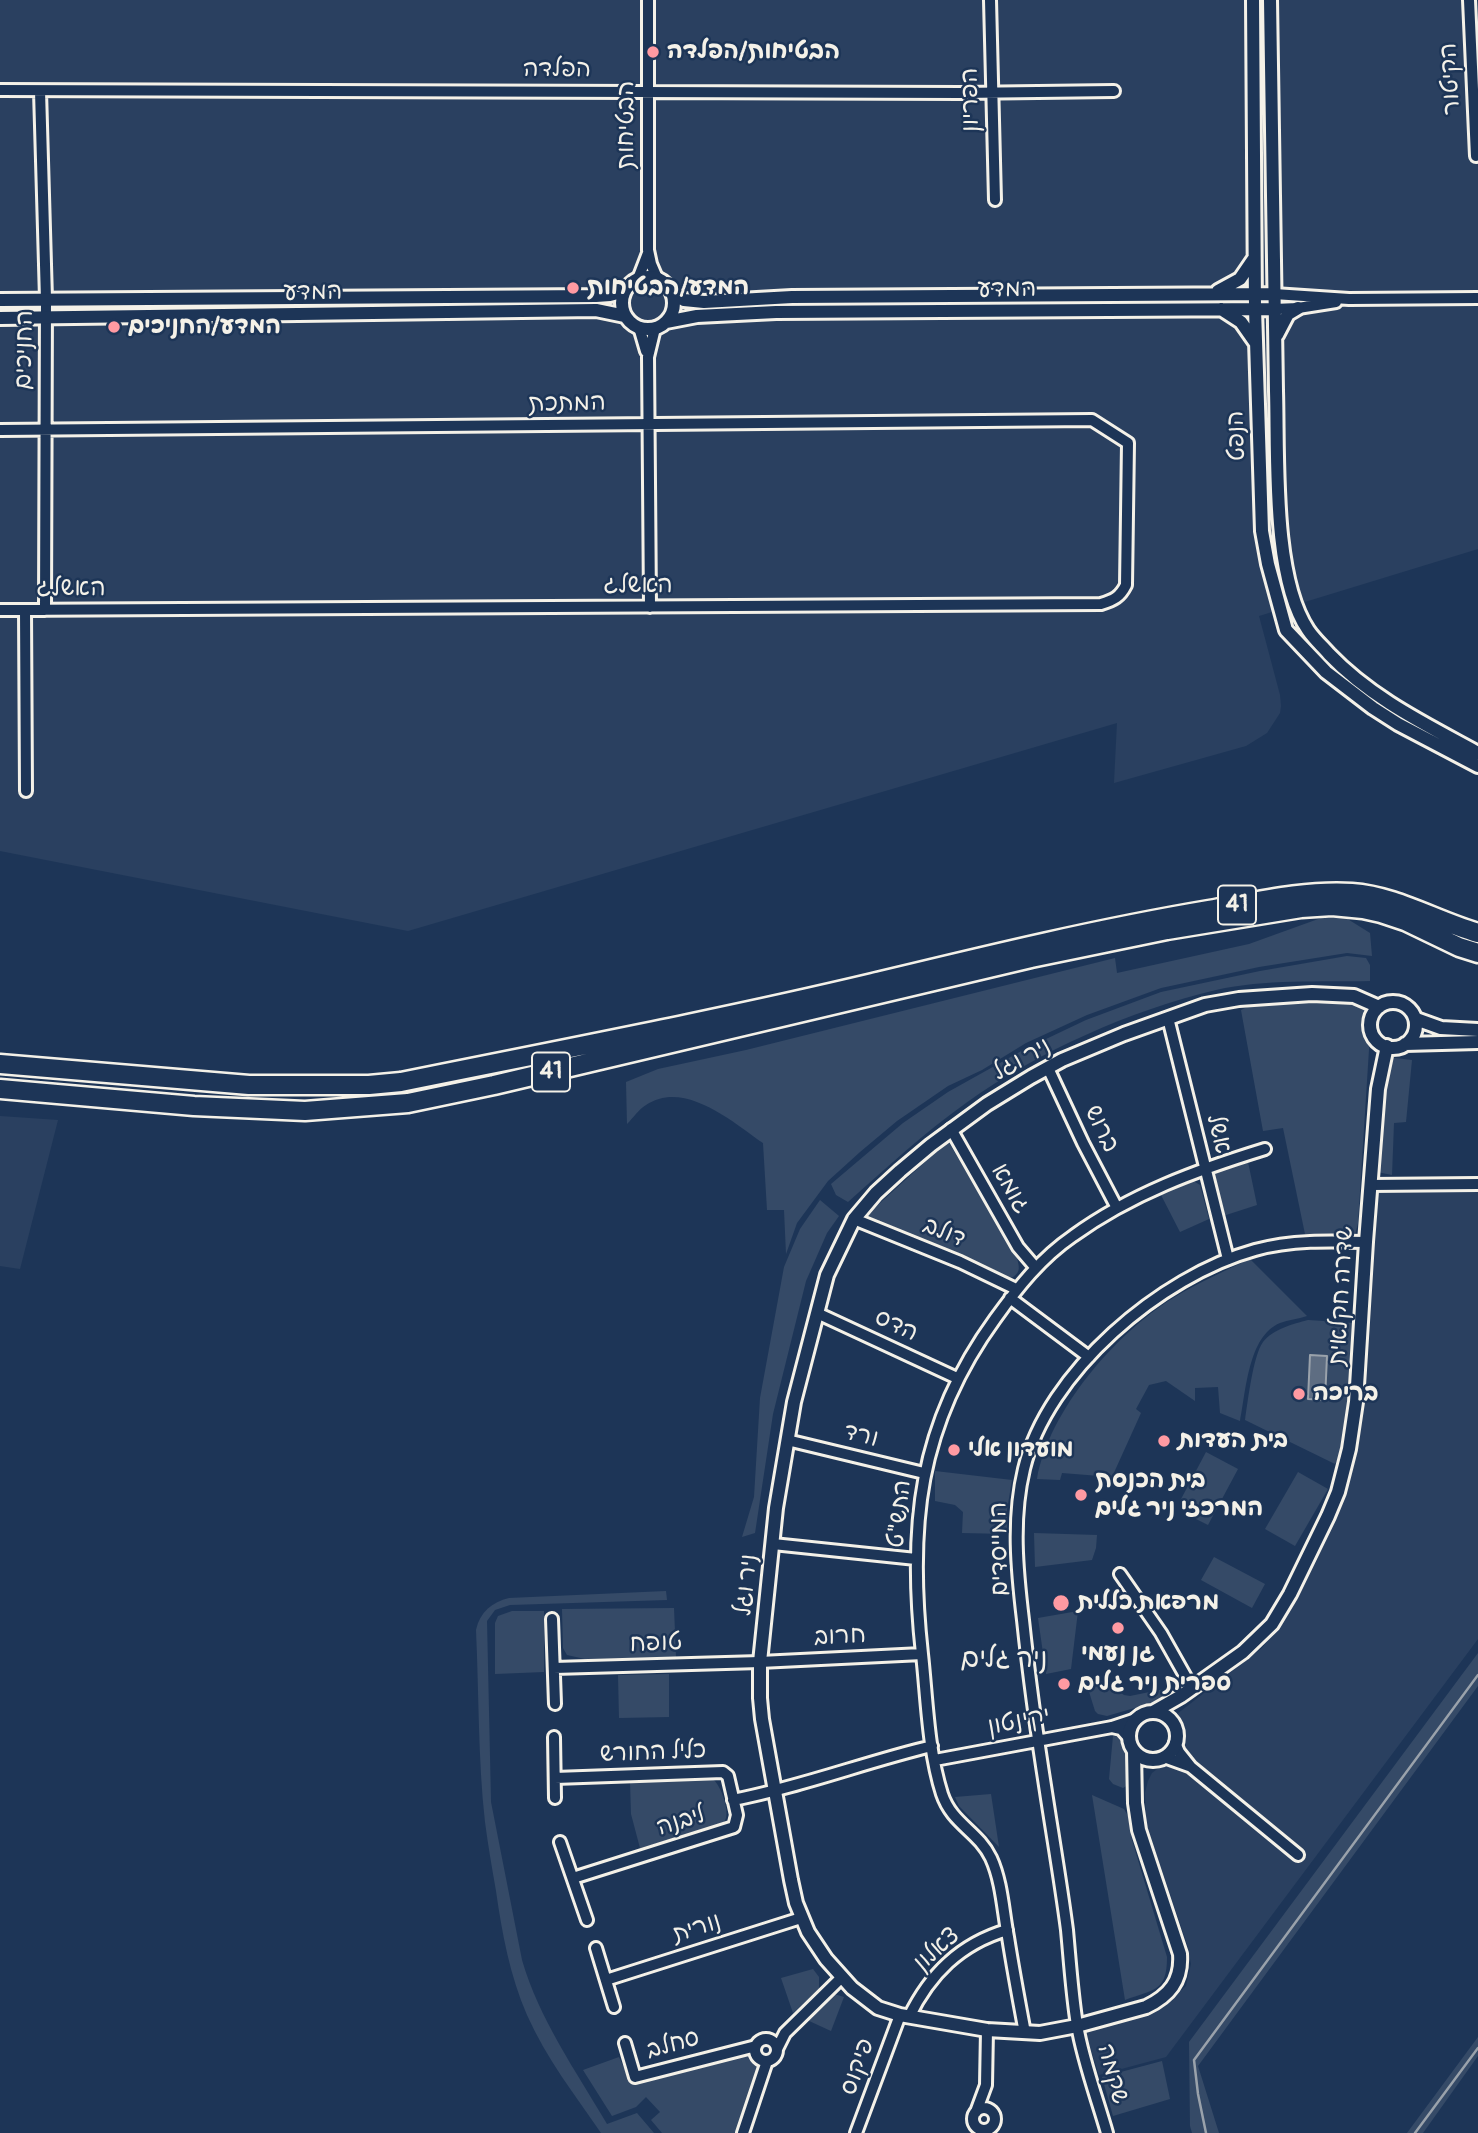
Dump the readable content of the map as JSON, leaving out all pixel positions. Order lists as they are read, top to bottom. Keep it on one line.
{"streets":{"highway":["41"],"street":["הפלדה","הקיטור","הפריון","הבטיחות","המדע","החניכים","המתכת","הנפט","האשלג","ניר וגל","ברוש","אשל","גומא","דולב","שדרה חקלאית","הדס","ורד","התש\"ט","המייסדים","חרוב","טופח","יקינטון","כליל החורש","ליבנה","נורית","צאלון","סחלב","פיקוס","שקמה"]},"crossings":[["הפלדה","הפריון"],["הפלדה","הבטיחות"],["הפלדה","החניכים"],["הבטיחות","המדע"],["המדע","החניכים"],["המדע","הנפט"],["החניכים","המתכת"],["החניכים","האשלג"],["המתכת","האשלג"],["ניר וגל","ברוש"],["ניר וגל","אשל"],["ניר וגל","גומא"],["ניר וגל","דולב"],["ניר וגל","שדרה חקלאית"],["ניר וגל","הדס"],["ניר וגל","ורד"],["ניר וגל","התש\"ט"],["ניר וגל","המייסדים"],["ניר וגל","חרוב"],["ניר וגל","טופח"],["ניר וגל","יקינטון"],["ניר וגל","ליבנה"],["ניר וגל","נורית"],["ניר וגל","צאלון"],["ניר וגל","פיקוס"],["ניר וגל","שקמה"],["ברוש","התש\"ט"],["אשל","התש\"ט"],["אשל","המייסדים"],["גומא","התש\"ט"],["דולב","התש\"ט"],["דולב","המייסדים"],["שדרה חקלאית","המייסדים"],["שדרה חקלאית","יקינטון"],["הדס","התש\"ט"],["ורד","התש\"ט"],["התש\"ט","חרוב"],["התש\"ט","יקינטון"],["התש\"ט","צאלון"],["המייסדים","יקינטון"],["המייסדים","שקמה"],["חרוב","טופח"],["כליל החורש","ליבנה"],["צאלון","פיקוס"]],"districts":["ניר גלים"],"places":["הבטיחות/הפלדה","המדע/הבטיחות","המדע/החניכים","בריכה","בית העדות","מועדון אלי","בית הכנסת המרכזי ניר גלים","מרפאת כללית","גן נעמי","ספרית ניר גלים"]}
